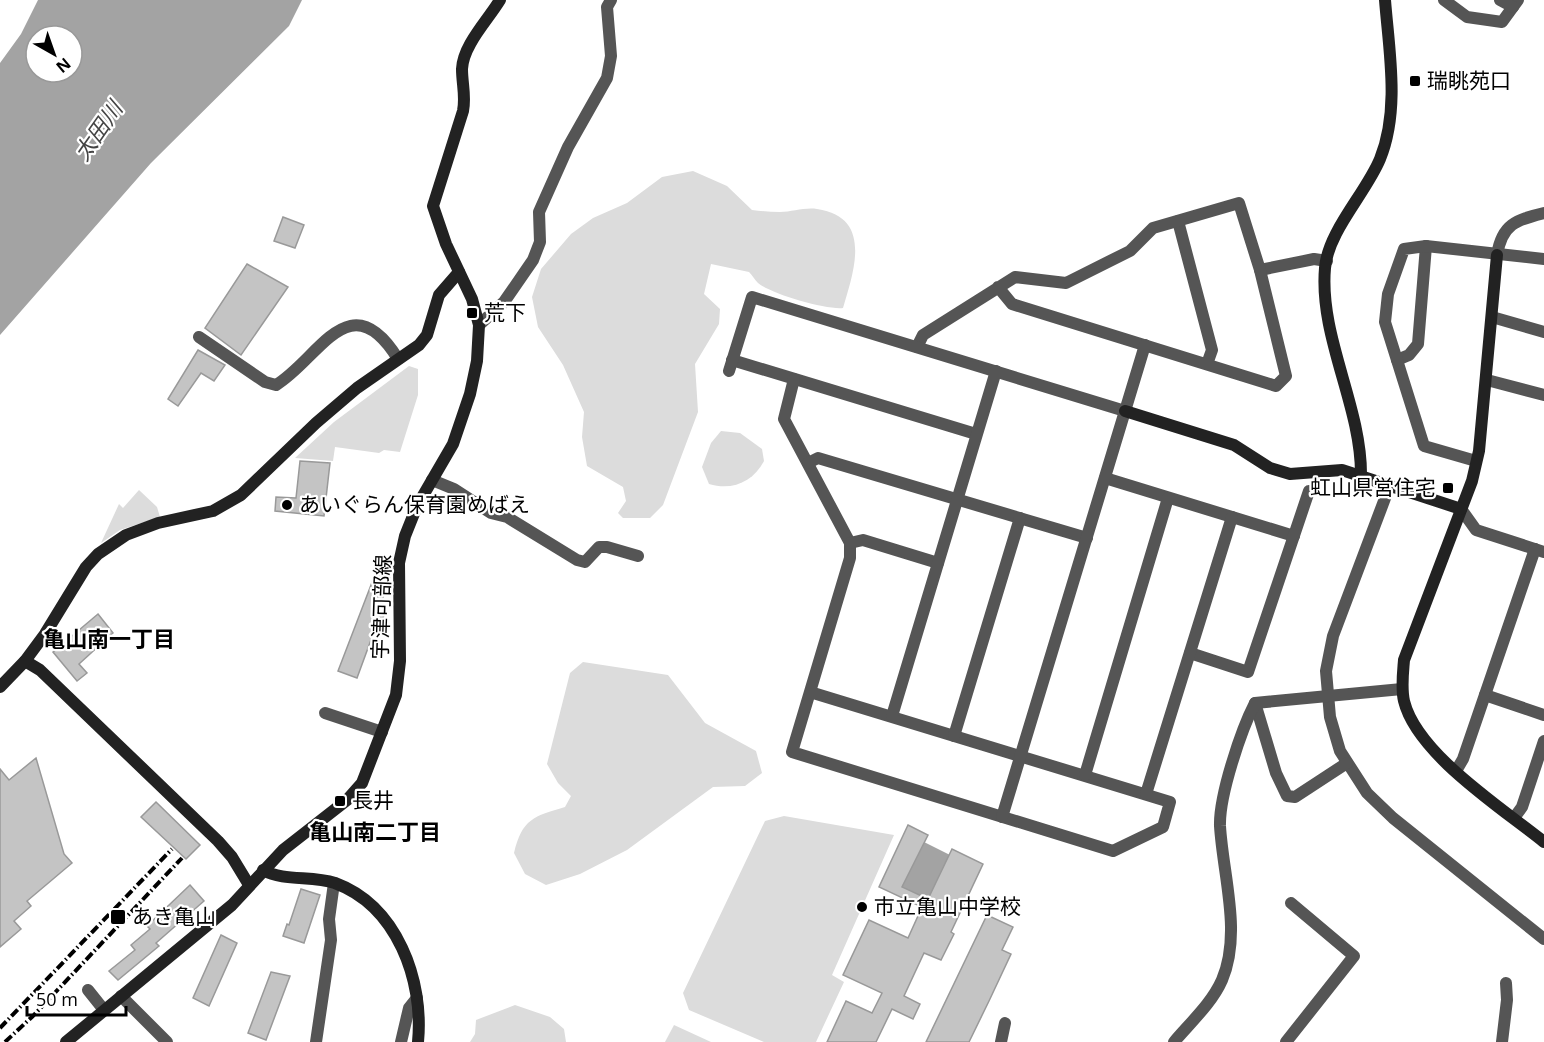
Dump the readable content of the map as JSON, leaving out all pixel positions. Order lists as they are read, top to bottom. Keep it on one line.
{"streets":{"street":["宇津可部線"]},"districts":["亀山南一丁目","亀山南二丁目"],"water":["太田川"],"places":{"transit":["瑞眺苑口","荒下","虹山県営住宅","長井","あき亀山"],"other":["あいぐらん保育園めばえ","市立亀山中学校"]},"scale_bar":"50 m","north":"bottom right"}
